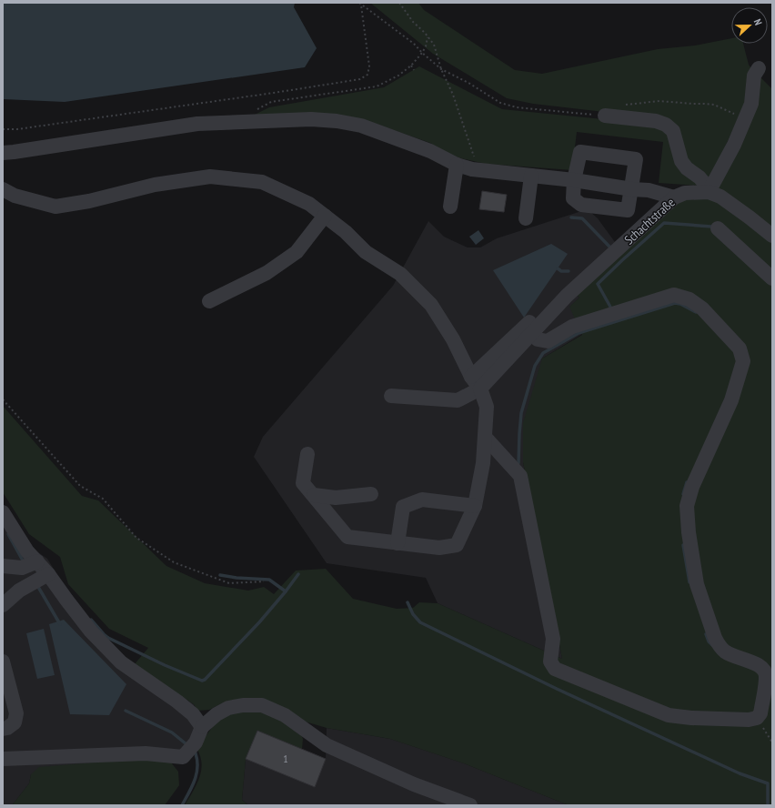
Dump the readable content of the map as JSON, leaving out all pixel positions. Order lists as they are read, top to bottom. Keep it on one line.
{"streets":{"street":["Schachtstraße"]},"house_numbers":["1"],"north":"right"}
